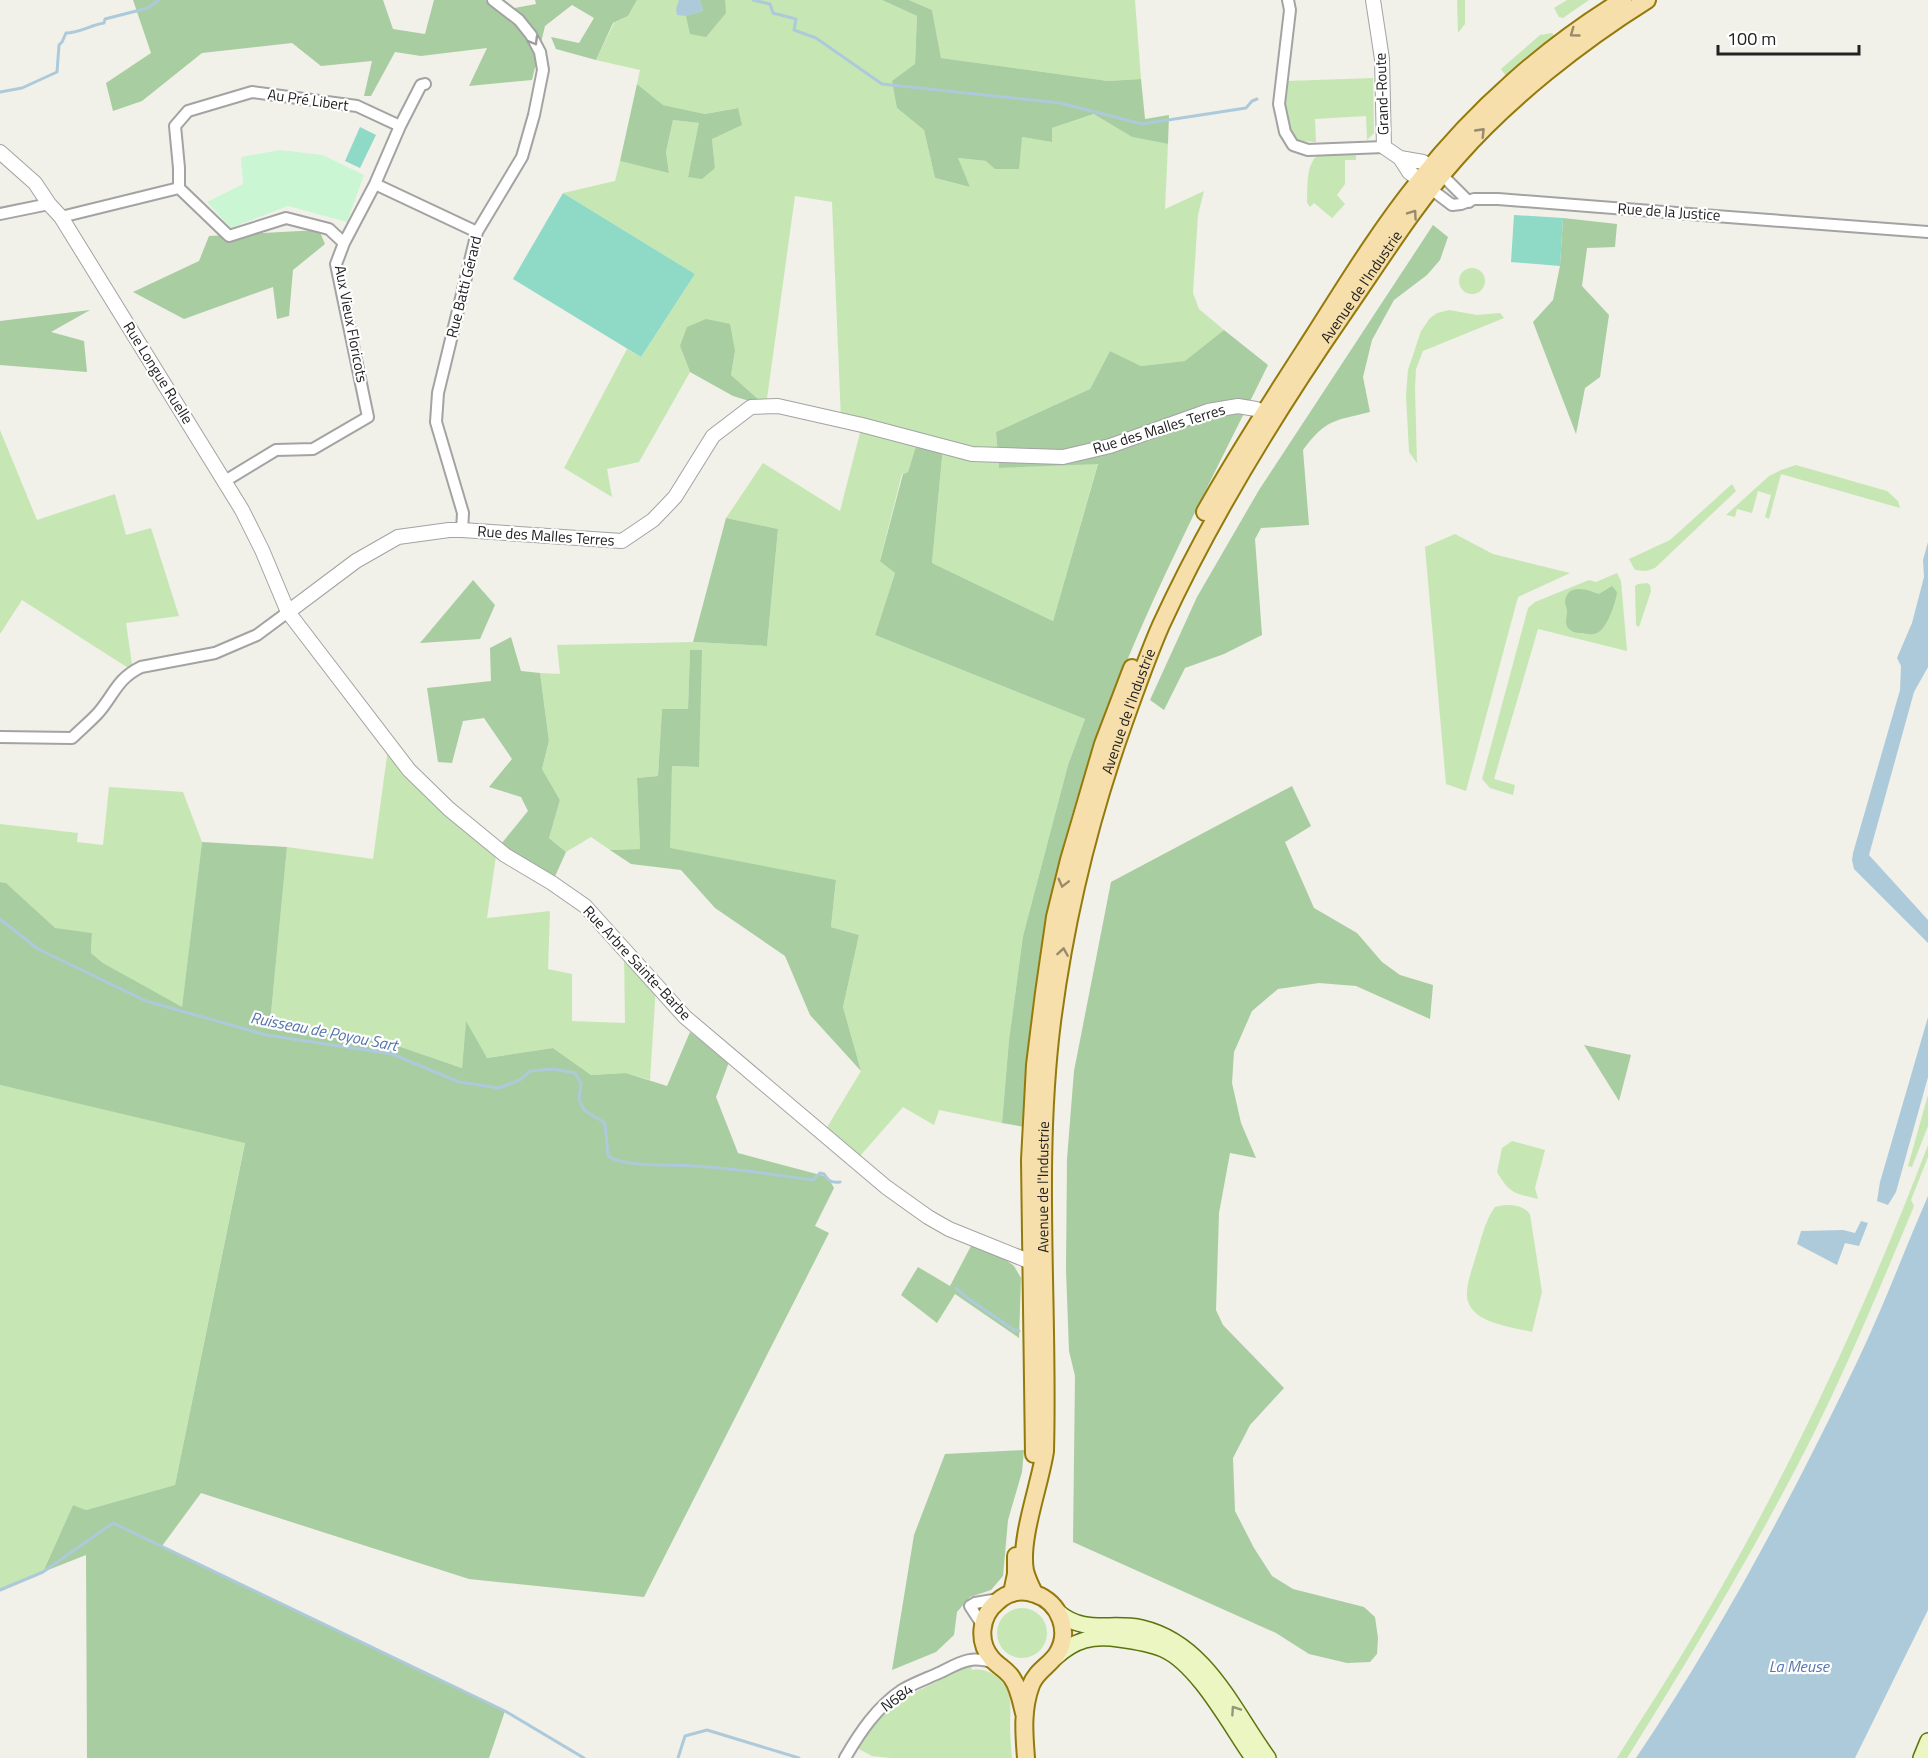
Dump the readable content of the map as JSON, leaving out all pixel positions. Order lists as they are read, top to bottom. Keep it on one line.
{"streets":{"main road":["Avenue de l'Industrie"],"street":["Grand-Route","Au Pré Libert","Rue de la Justice","Rue Batti Gérard","Aux Vieux Floricots","Rue Longue Ruelle","Rue des Malles Terres","Rue Arbre Sainte-Barbe","N684"]},"crossings":[["Grand-Route","Rue de la Justice"],["Grand-Route","Avenue de l'Industrie"],["Au Pré Libert","Aux Vieux Floricots"],["Rue de la Justice","Avenue de l'Industrie"],["Rue Batti Gérard","Rue des Malles Terres"],["Avenue de l'Industrie","Rue des Malles Terres"],["Avenue de l'Industrie","Rue Arbre Sainte-Barbe"],["Avenue de l'Industrie","N684"],["Aux Vieux Floricots","Rue Longue Ruelle"],["Rue Longue Ruelle","Rue des Malles Terres"],["Rue Longue Ruelle","Rue Arbre Sainte-Barbe"],["Rue des Malles Terres","Rue Arbre Sainte-Barbe"]],"one_way":["Rue Batti Gérard"],"water":["Ruisseau de Poyou Sart","La Meuse"],"scale_bar":"100 m"}
